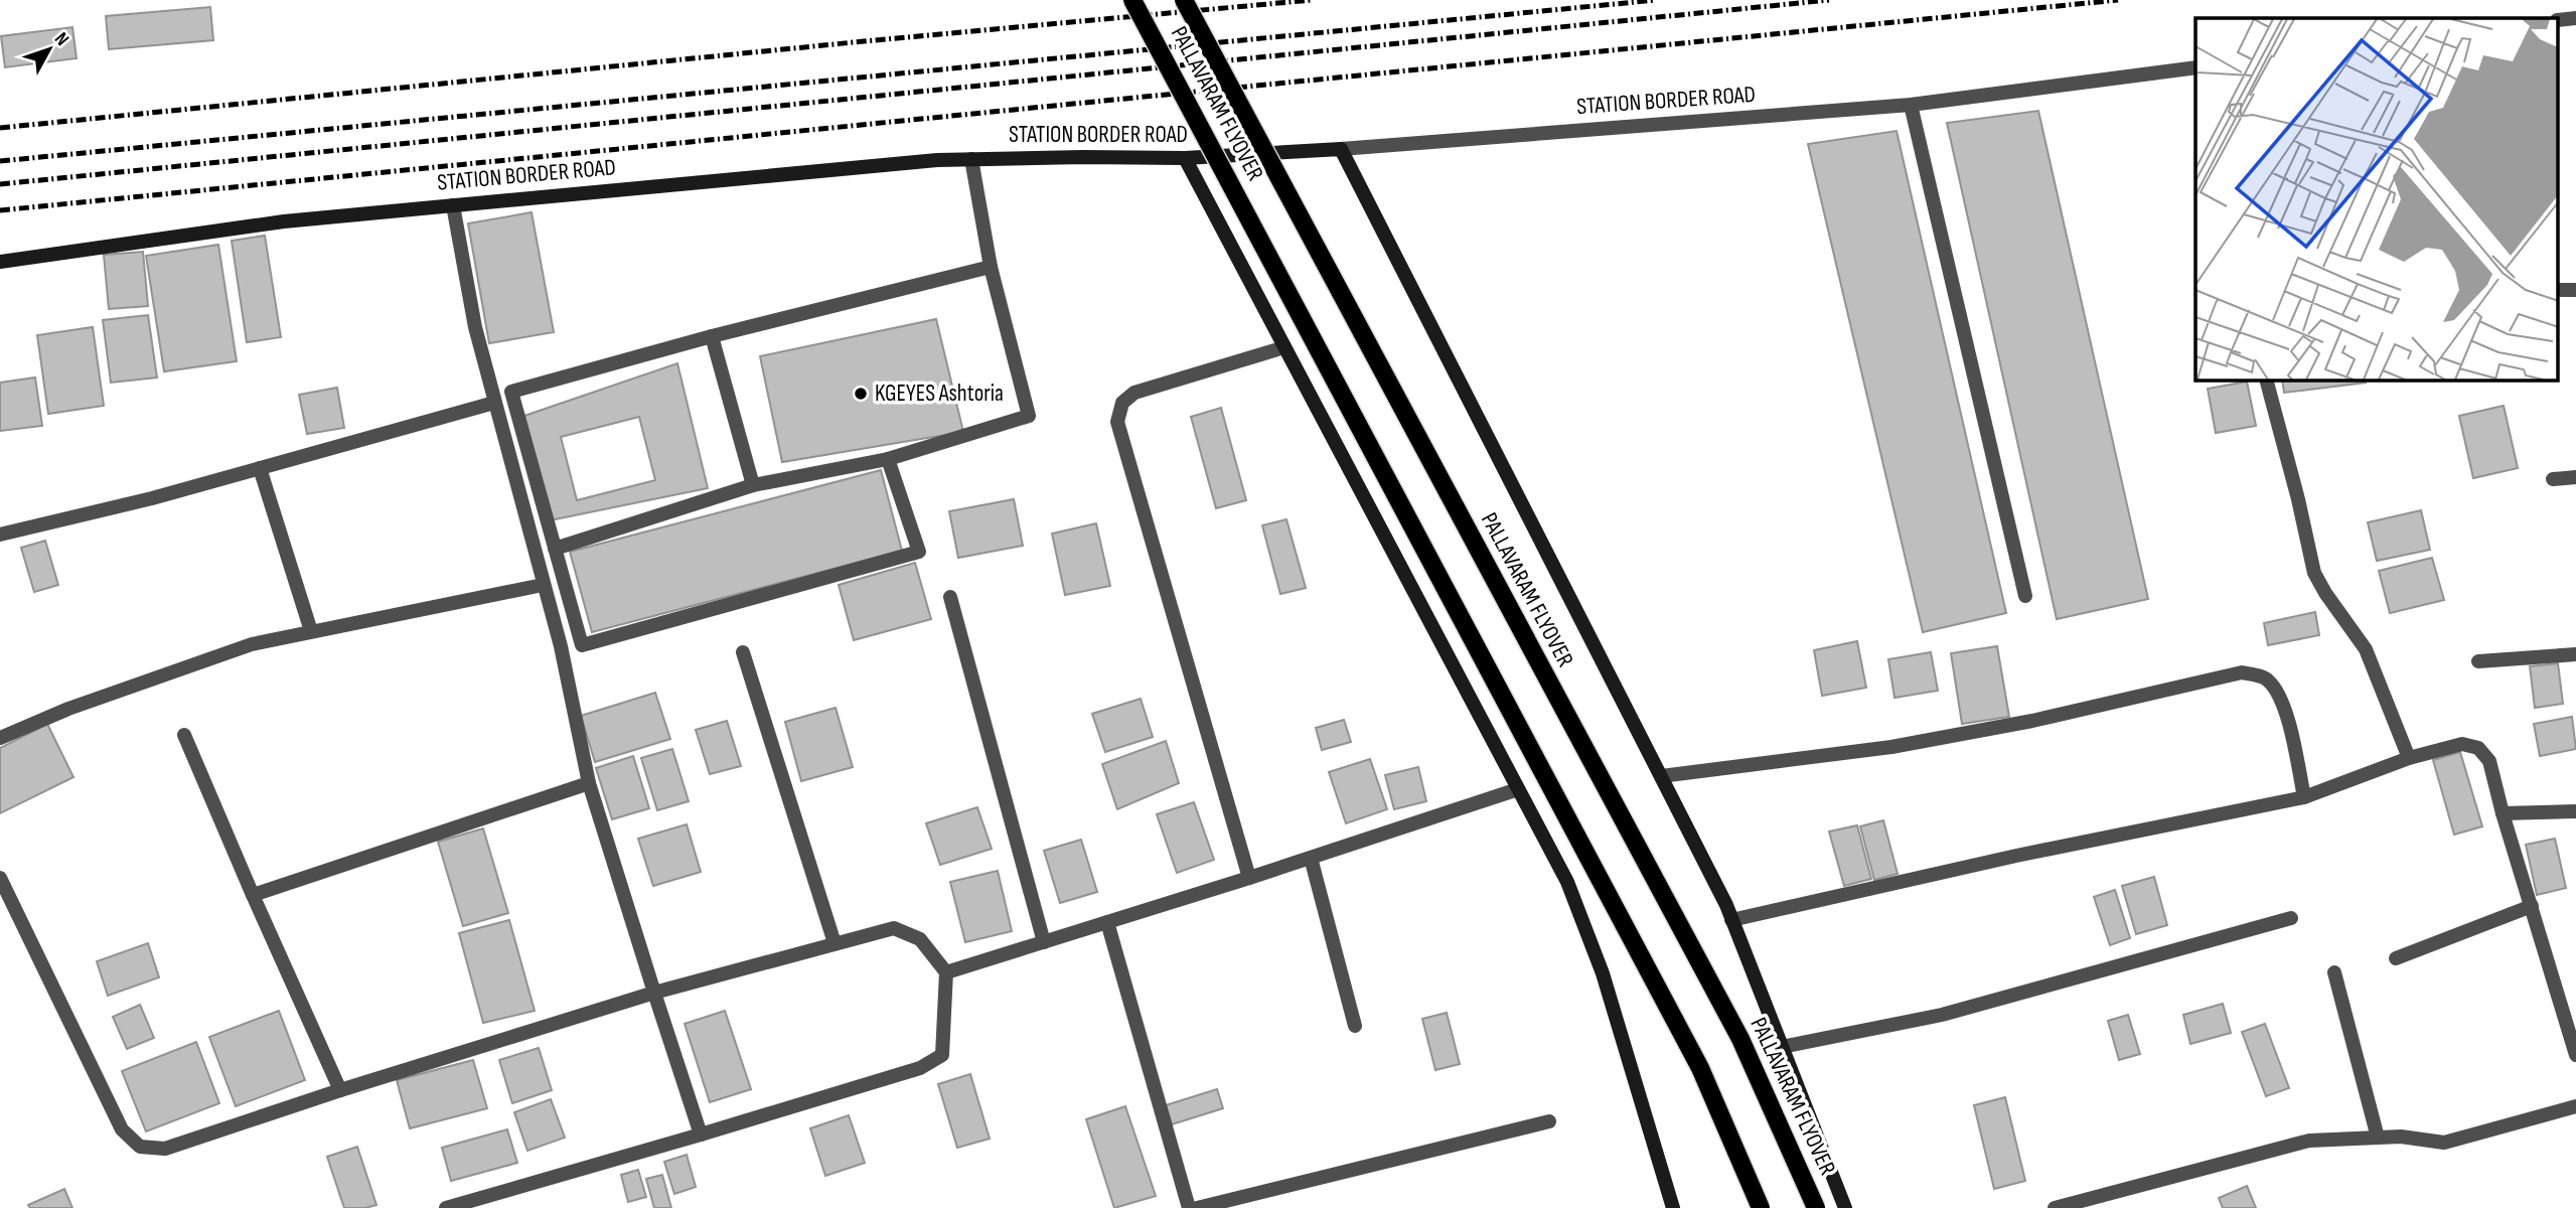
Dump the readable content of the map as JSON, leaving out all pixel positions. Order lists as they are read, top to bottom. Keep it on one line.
{"streets":{"main road":["PALLAVARAM FLYOVER"],"street":["STATION BORDER ROAD"]},"places":["KGEYES Ashtoria"],"north":"top right"}
